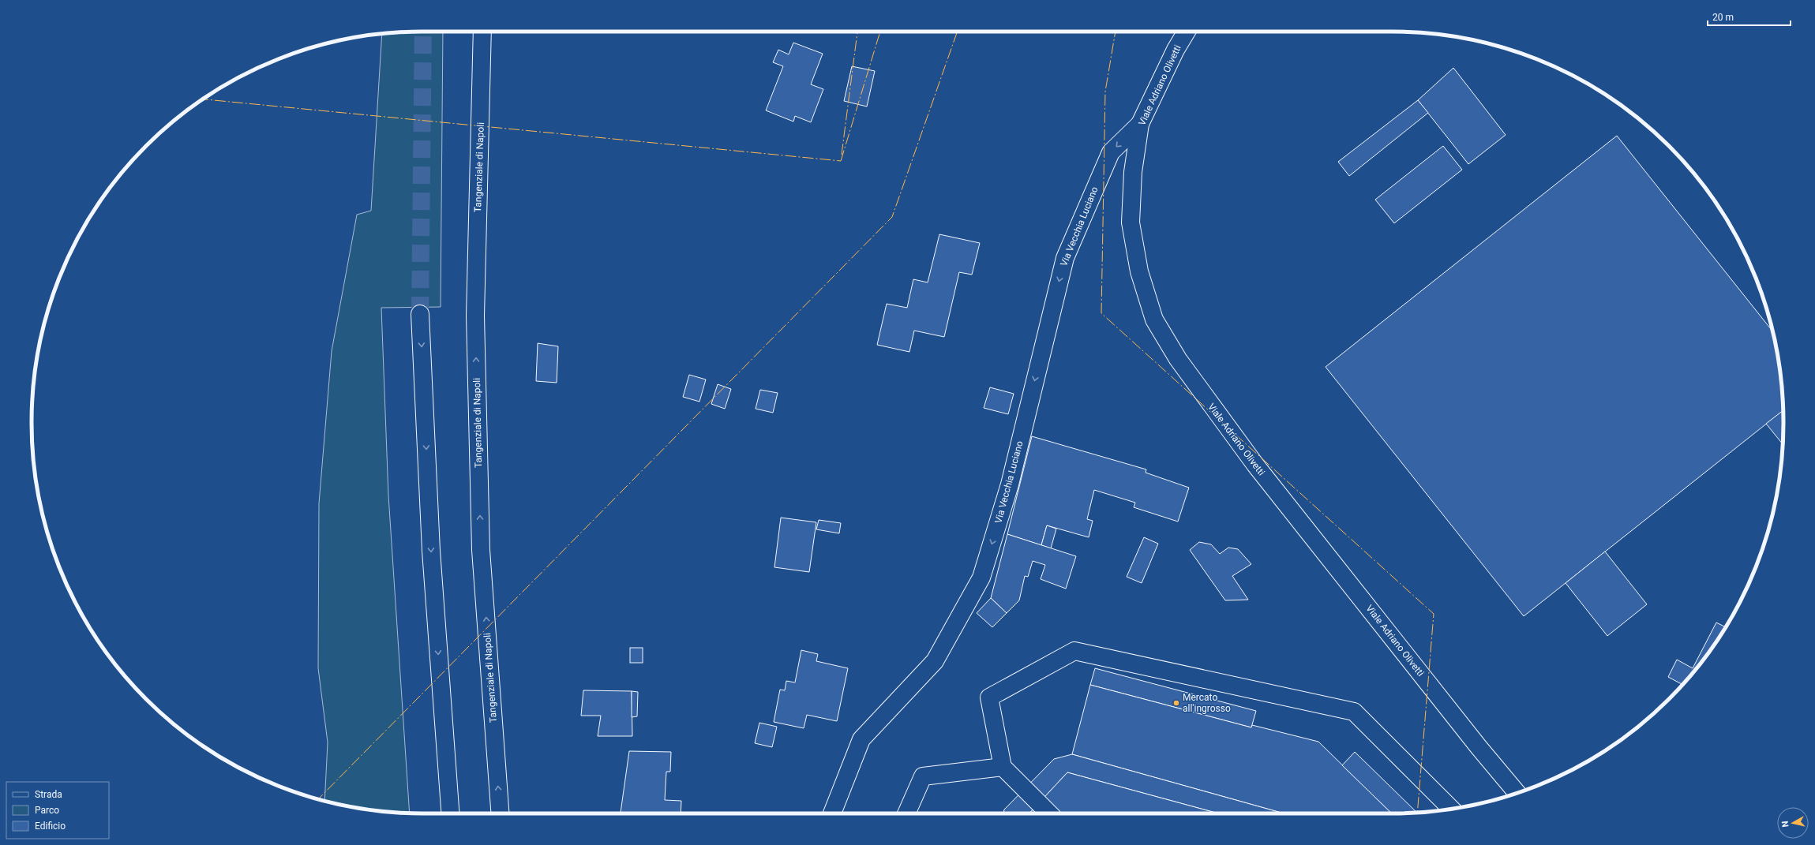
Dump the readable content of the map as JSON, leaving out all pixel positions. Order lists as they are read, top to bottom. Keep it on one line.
{"streets":{"main road":["Viale Adriano Olivetti","Tangenziale di Napoli","Via Vecchia Luciano"]},"crossings":[["Viale Adriano Olivetti","Via Vecchia Luciano"]],"one_way":["Via Vecchia Luciano"],"places":["Mercato all'ingrosso"],"legend":["Strada","Parco","Edificio"],"scale_bar":"20 m","north":"left"}
